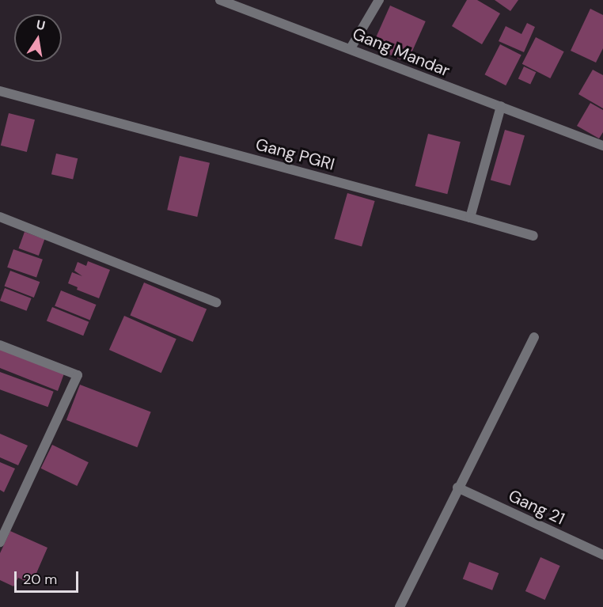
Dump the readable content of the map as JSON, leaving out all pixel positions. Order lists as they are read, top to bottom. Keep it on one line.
{"streets":{"street":["Gang Mandar","Gang PGRI","Gang 21"]},"scale_bar":"20 m","north":"top"}
